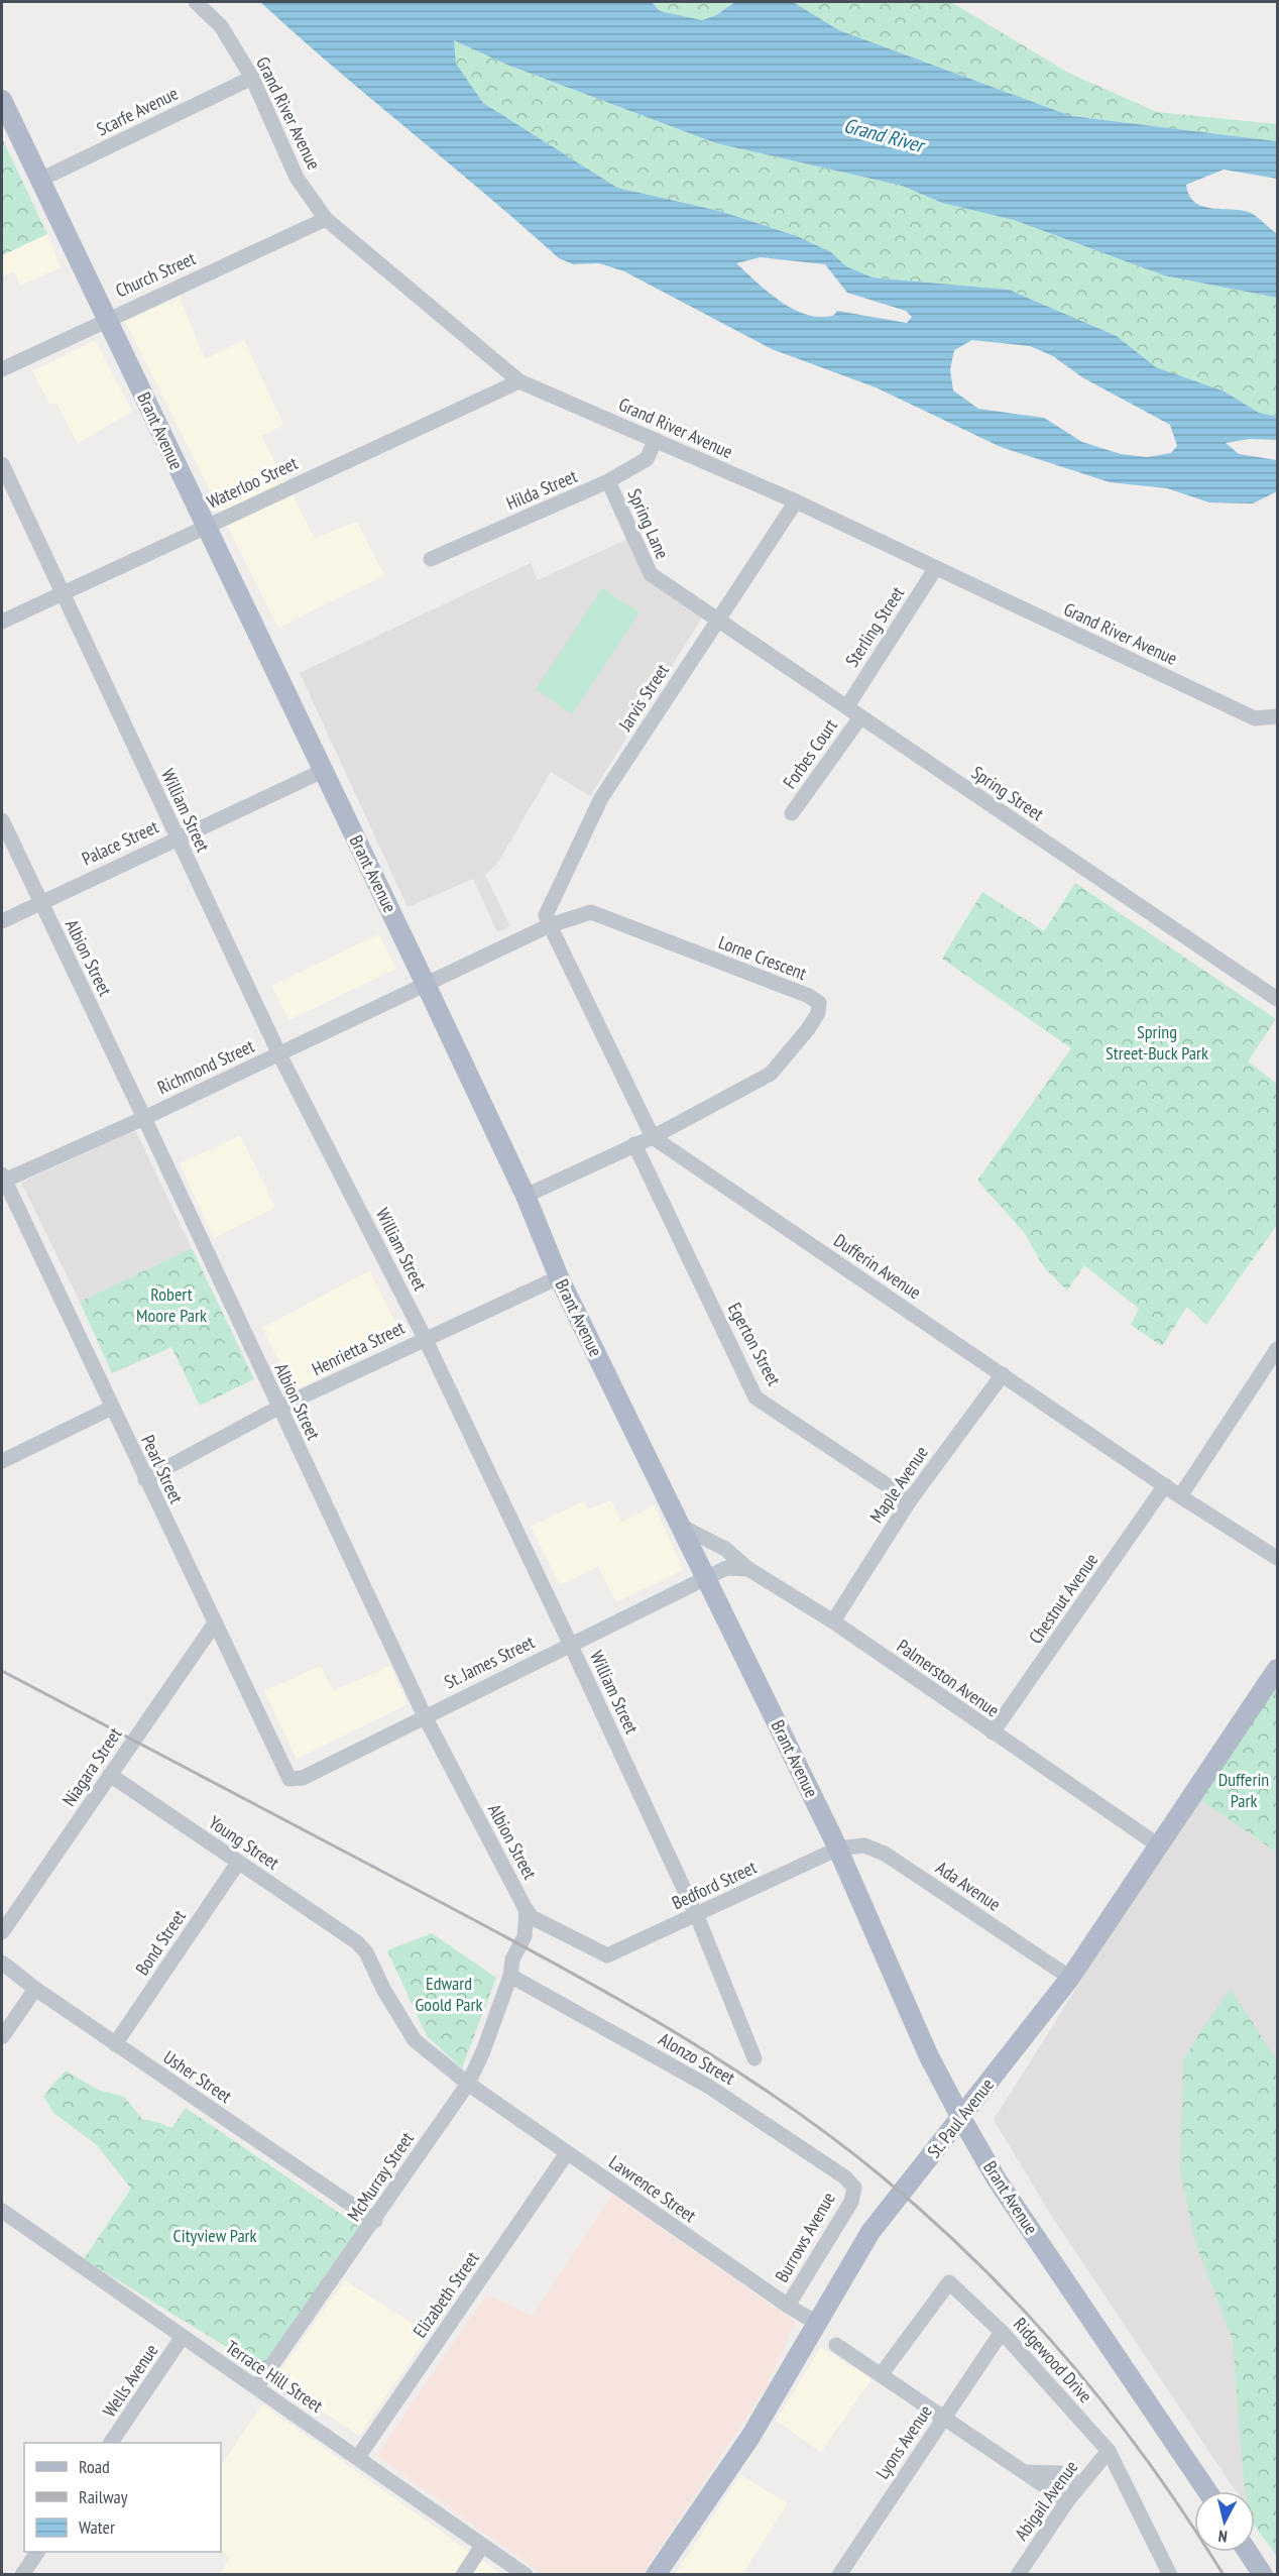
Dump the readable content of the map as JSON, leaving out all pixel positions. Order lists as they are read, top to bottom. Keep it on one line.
{"streets":{"main road":["Brant Avenue","St. Paul Avenue"],"street":["Scarfe Avenue","Grand River Avenue","Church Street","Waterloo Street","Hilda Street","Spring Lane","Sterling Street","Jarvis Street","Forbes Court","Spring Street","William Street","Palace Street","Albion Street","Lorne Crescent","Richmond Street","Dufferin Avenue","Egerton Street","Henrietta Street","Pearl Street","Maple Avenue","Chestnut Avenue","St. James Street","Palmerston Avenue","Niagara Street","Young Street","Bedford Street","Ada Avenue","Bond Street","Alonzo Street","Usher Street","McMurray Street","Lawrence Street","Burrows Avenue","Elizabeth Street","Ridgewood Drive","Terrace Hill Street","Wells Avenue","Lyons Avenue","Abigail Avenue"]},"crossings":[["Scarfe Avenue","Grand River Avenue"],["Scarfe Avenue","Brant Avenue"],["Grand River Avenue","Church Street"],["Grand River Avenue","Waterloo Street"],["Grand River Avenue","Hilda Street"],["Grand River Avenue","Sterling Street"],["Grand River Avenue","Jarvis Street"],["Church Street","Brant Avenue"],["Brant Avenue","Waterloo Street"],["Brant Avenue","Palace Street"],["Brant Avenue","Lorne Crescent"],["Brant Avenue","Richmond Street"],["Brant Avenue","Henrietta Street"],["Brant Avenue","St. James Street"],["Brant Avenue","Palmerston Avenue"],["Brant Avenue","Bedford Street"],["Brant Avenue","Ada Avenue"],["Brant Avenue","St. Paul Avenue"],["Waterloo Street","William Street"],["Hilda Street","Spring Lane"],["Spring Lane","Jarvis Street"],["Spring Lane","Spring Street"],["Sterling Street","Spring Street"],["Jarvis Street","Spring Street"],["Jarvis Street","Lorne Crescent"],["Forbes Court","Spring Street"],["William Street","Palace Street"],["William Street","Richmond Street"],["William Street","Henrietta Street"],["William Street","St. James Street"],["William Street","Bedford Street"],["Palace Street","Albion Street"],["Albion Street","Richmond Street"],["Albion Street","Henrietta Street"],["Albion Street","St. James Street"],["Albion Street","Bedford Street"],["Albion Street","McMurray Street"],["Lorne Crescent","Richmond Street"],["Lorne Crescent","Dufferin Avenue"],["Lorne Crescent","Egerton Street"],["Richmond Street","Pearl Street"],["Dufferin Avenue","Maple Avenue"],["Dufferin Avenue","Chestnut Avenue"],["Egerton Street","Maple Avenue"],["Henrietta Street","Pearl Street"],["Pearl Street","St. James Street"],["Pearl Street","Niagara Street"],["Maple Avenue","Palmerston Avenue"],["Chestnut Avenue","Palmerston Avenue"],["Palmerston Avenue","St. Paul Avenue"],["Niagara Street","Young Street"],["Young Street","Bond Street"],["Young Street","McMurray Street"],["Young Street","Lawrence Street"],["Bedford Street","Ada Avenue"],["Ada Avenue","St. Paul Avenue"],["Bond Street","Usher Street"],["Alonzo Street","McMurray Street"],["Alonzo Street","Burrows Avenue"],["Usher Street","McMurray Street"],["St. Paul Avenue","Lawrence Street"],["McMurray Street","Lawrence Street"],["McMurray Street","Terrace Hill Street"],["Lawrence Street","Burrows Avenue"],["Lawrence Street","Elizabeth Street"],["Elizabeth Street","Terrace Hill Street"],["Ridgewood Drive","Lyons Avenue"],["Ridgewood Drive","Abigail Avenue"],["Terrace Hill Street","Wells Avenue"]],"water":["Grand River"],"parks":["Spring Street-Buck Park","Robert Moore Park","Dufferin Park","Edward Goold Park","Cityview Park"],"legend":["Road","Railway","Water"],"north":"bottom"}
